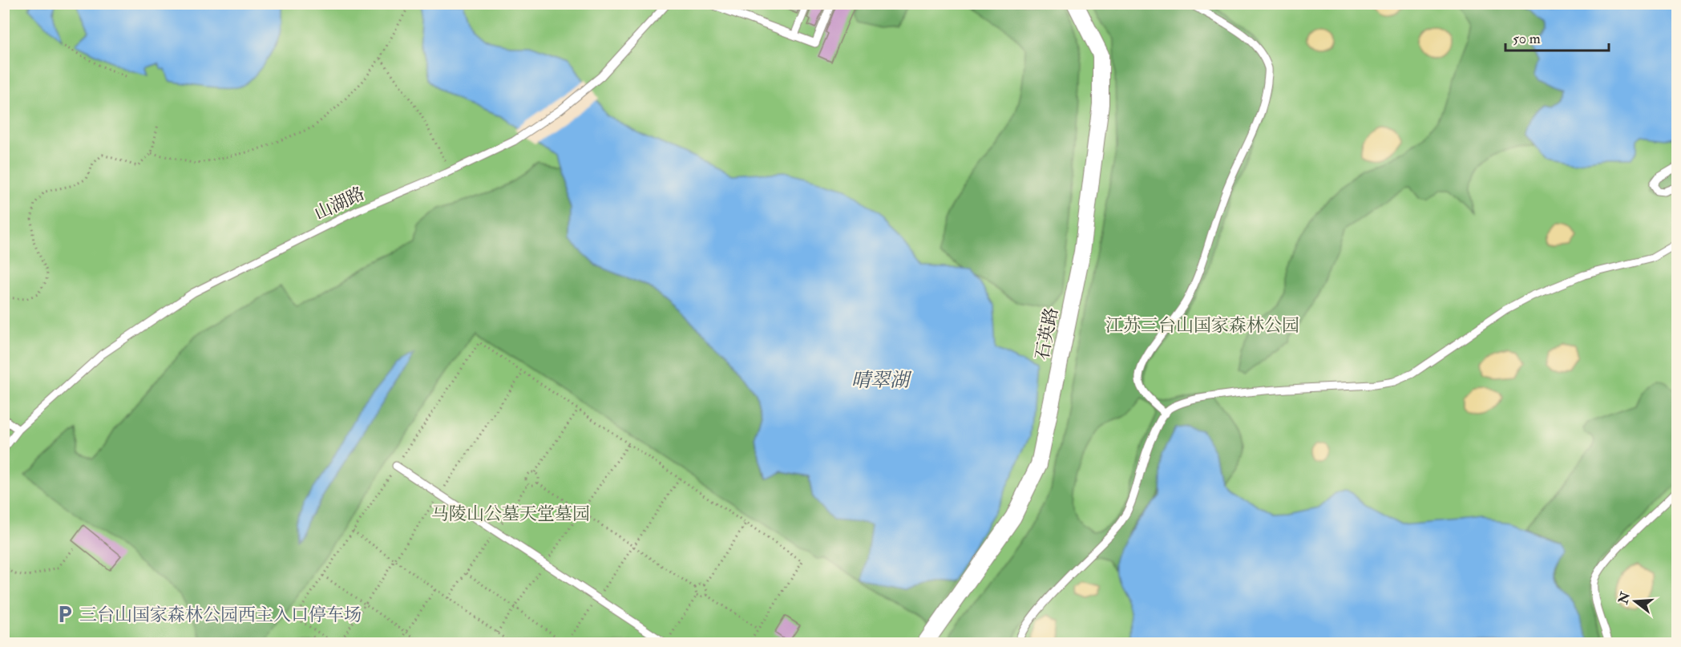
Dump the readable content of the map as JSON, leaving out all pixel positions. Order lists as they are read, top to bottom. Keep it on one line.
{"streets":{"street":["石英路"],"lane":["山湖路"]},"water":["晴翠湖"],"parks":["江苏三台山国家森林公园","马陵山公墓天堂墓园"],"places":{"parking":["三台山国家森林公园西主入口停车场"]},"scale_bar":"50 m","north":"left"}
